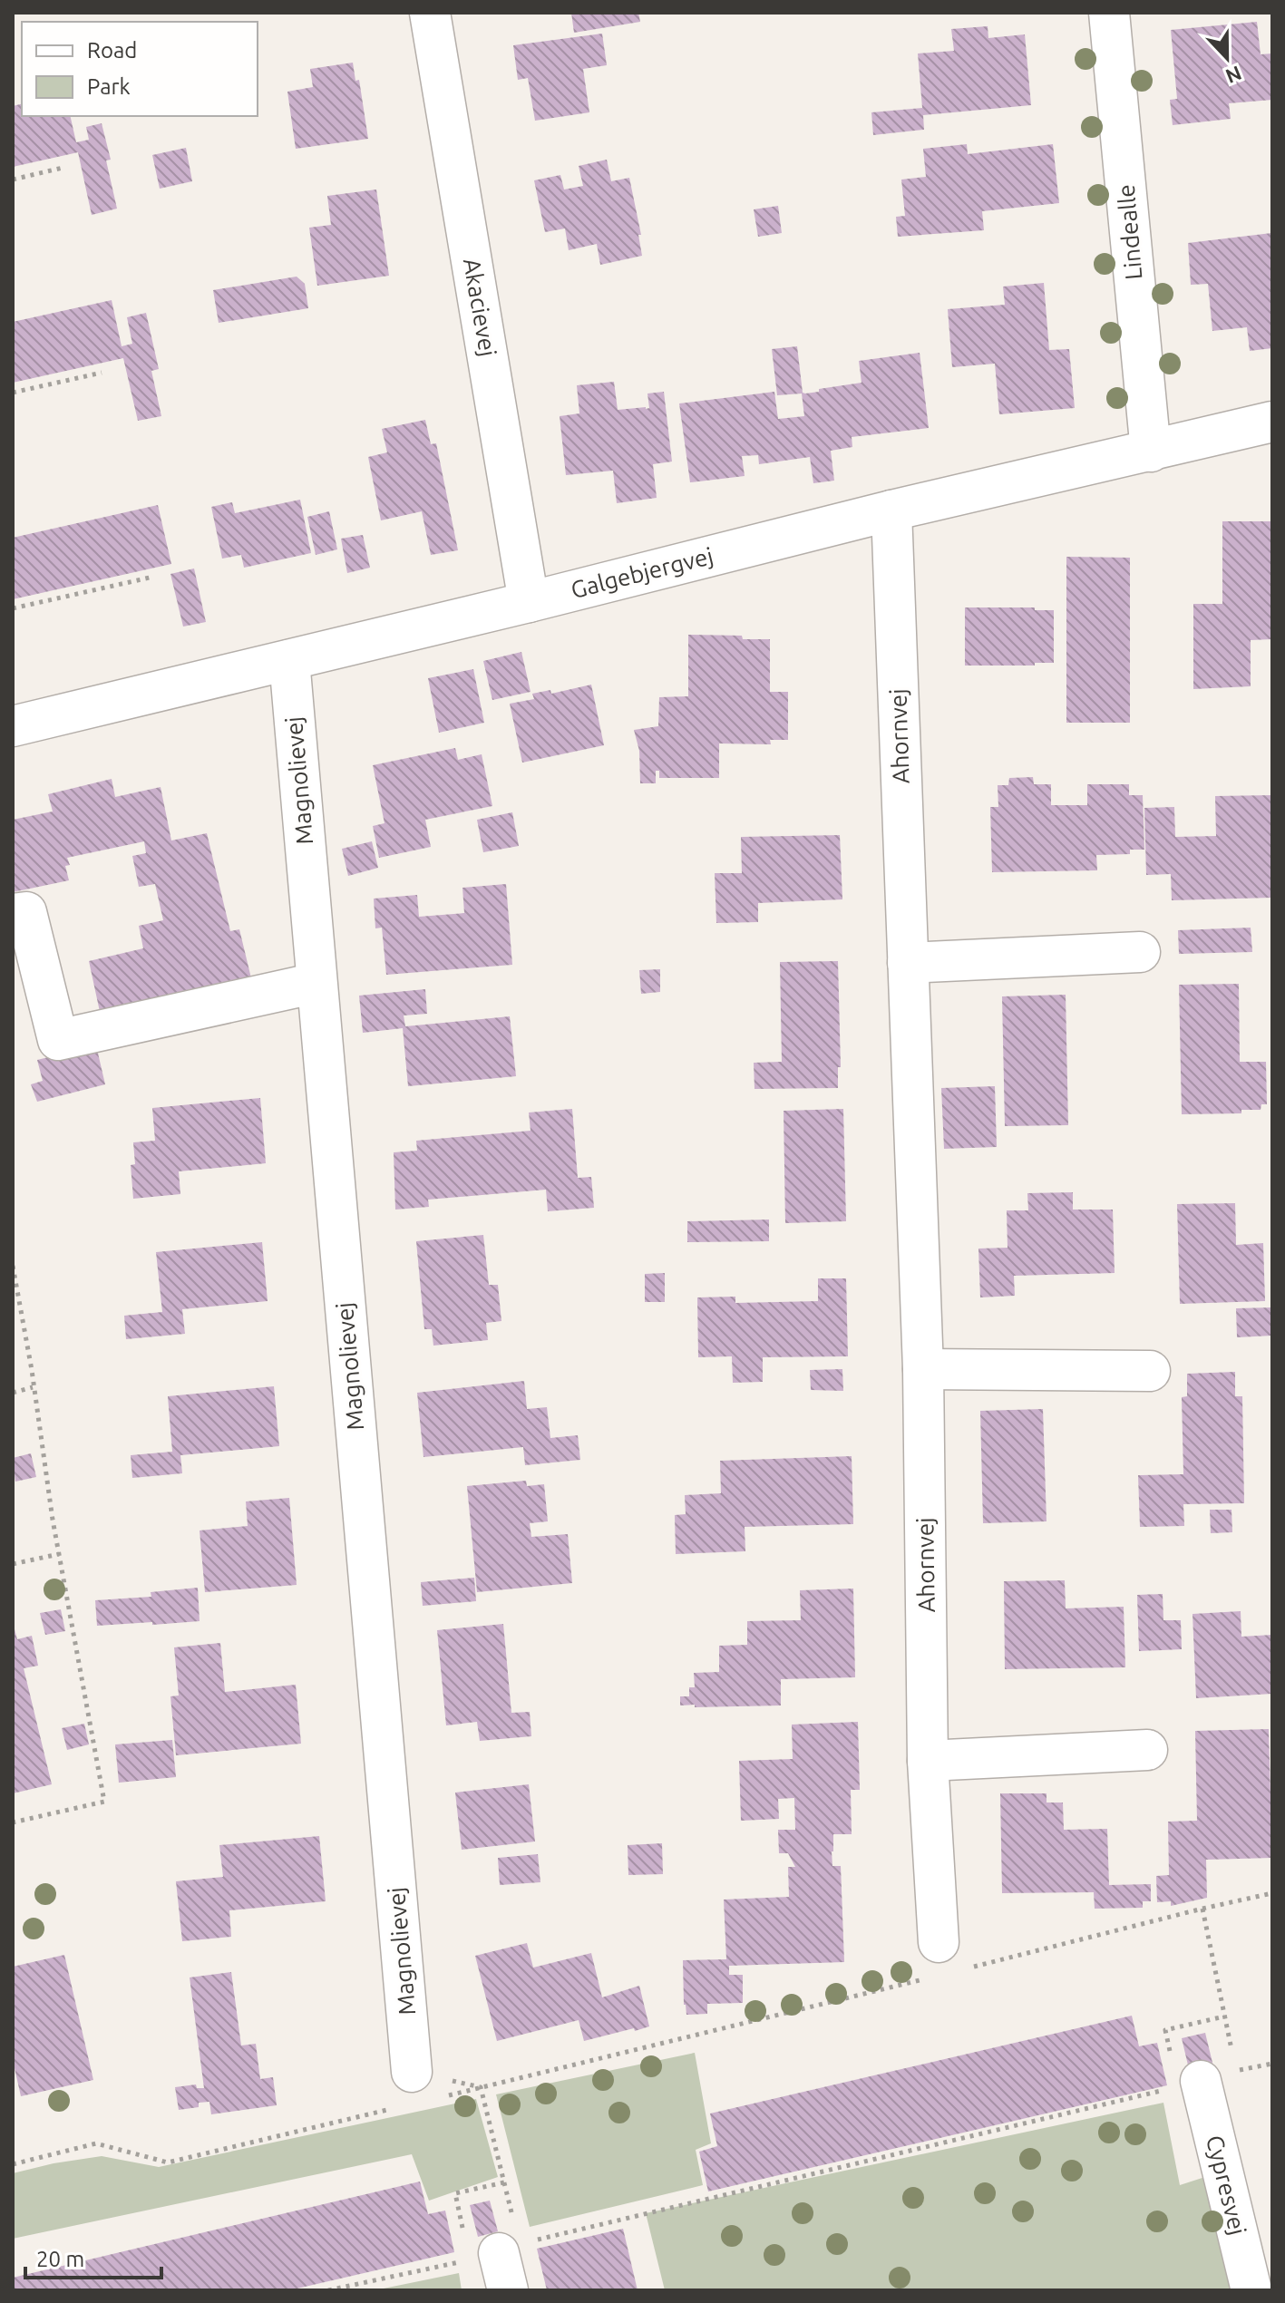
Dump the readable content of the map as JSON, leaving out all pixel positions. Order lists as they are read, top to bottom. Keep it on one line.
{"streets":{"street":["Lindealle","Akacievej","Galgebjergvej","Ahornvej","Magnolievej","Cypresvej"]},"crossings":[["Lindealle","Galgebjergvej"],["Akacievej","Galgebjergvej"],["Galgebjergvej","Ahornvej"],["Galgebjergvej","Magnolievej"]],"legend":["Road","Park"],"scale_bar":"20 m","north":"bottom"}
